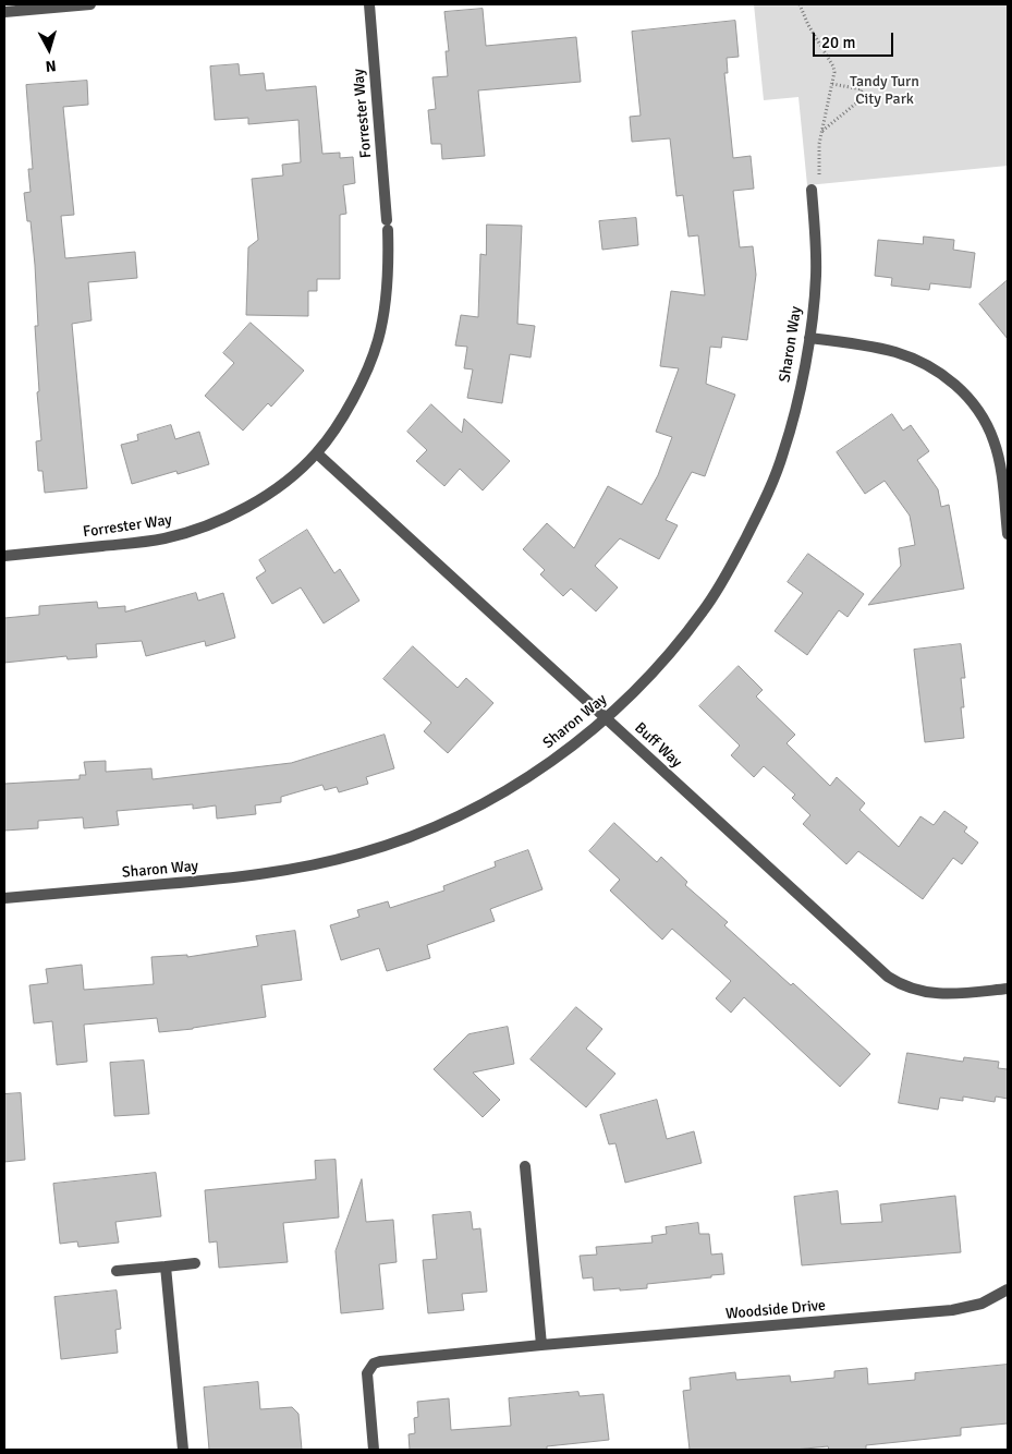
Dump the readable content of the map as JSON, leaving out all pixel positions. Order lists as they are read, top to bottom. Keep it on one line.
{"streets":{"street":["Forrester Way","Sharon Way","Buff Way","Woodside Drive"]},"crossings":[["Forrester Way","Buff Way"],["Sharon Way","Buff Way"]],"parks":["Tandy Turn City Park"],"scale_bar":"20 m","north":"bottom"}
